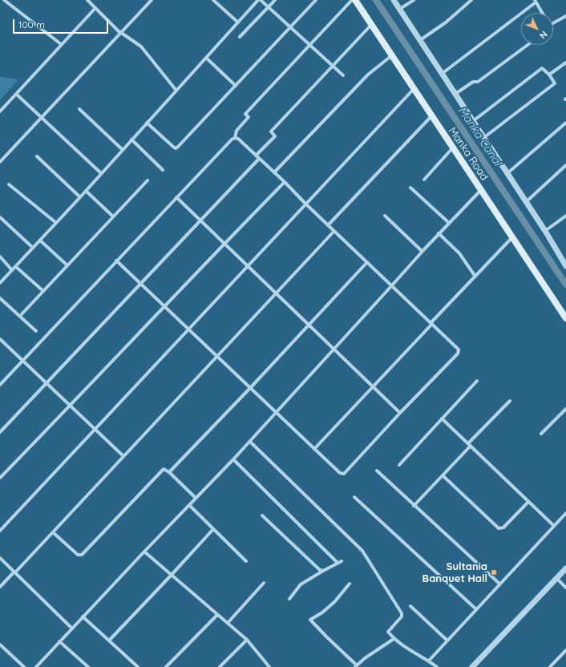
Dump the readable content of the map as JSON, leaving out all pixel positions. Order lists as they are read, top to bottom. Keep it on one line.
{"streets":{"main road":["Manka Road"]},"water":["Manka Canal"],"places":["Sultania Banquet Hall"],"scale_bar":"100 m","north":"bottom right"}
